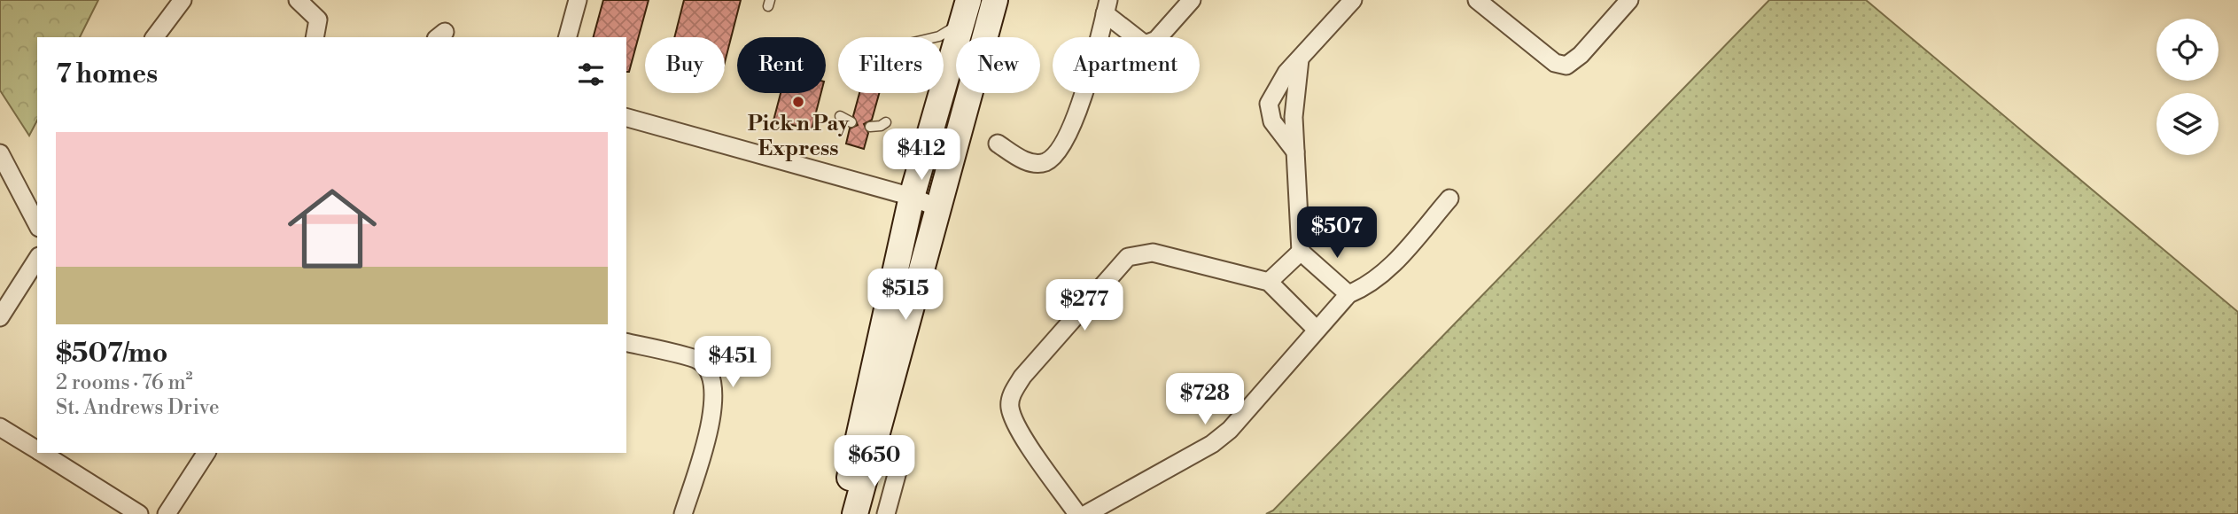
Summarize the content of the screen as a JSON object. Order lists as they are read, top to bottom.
{
  "places": ["Pick n Pay Express"],
  "page": {
    "chip": [
      "Buy",
      "Rent",
      "Filters",
      "New",
      "Apartment"
    ],
    "heading": "7 homes",
    "list": [
      {
        "name": "$507/mo",
        "note": "2 rooms · 76 m² · St. Andrews Drive"
      }
    ],
    "price": [
      "$412",
      "$507",
      "$515",
      "$277",
      "$451",
      "$728",
      "$650"
    ]
  }
}
